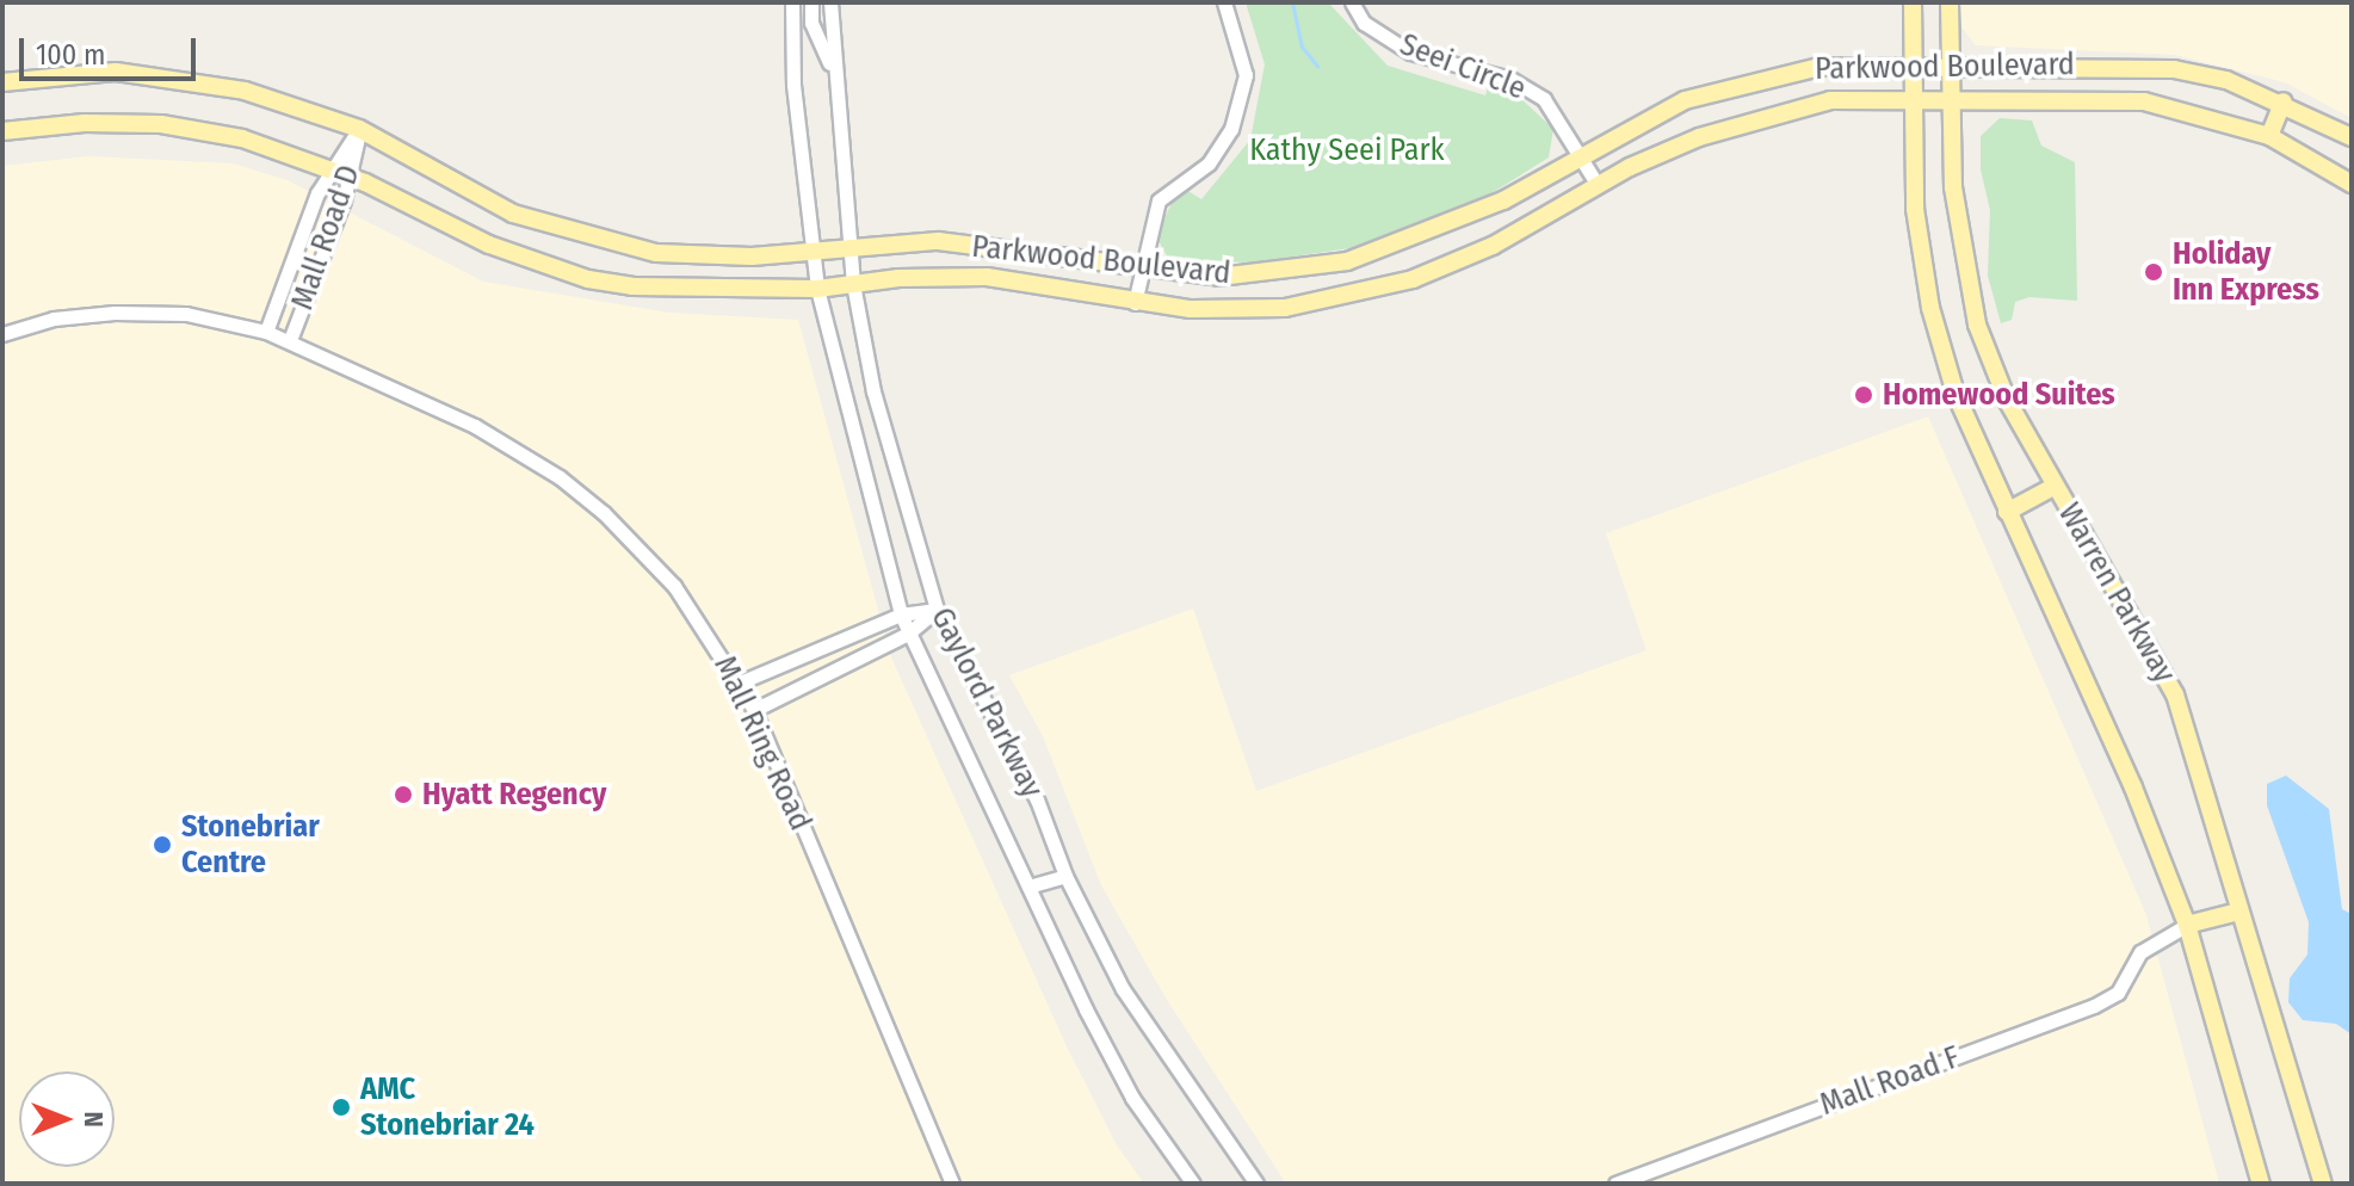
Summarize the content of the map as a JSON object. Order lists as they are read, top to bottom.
{
  "streets": {
    "main road": ["Parkwood Boulevard", "Warren Parkway"],
    "street": [
      "Seei Circle",
      "Mall Road D",
      "Gaylord Parkway",
      "Mall Ring Road",
      "Mall Road F"
    ]
  },
  "crossings": [
    ["Seei Circle", "Parkwood Boulevard"],
    ["Parkwood Boulevard", "Mall Road D"],
    ["Parkwood Boulevard", "Warren Parkway"],
    ["Parkwood Boulevard", "Gaylord Parkway"],
    ["Mall Road D", "Mall Ring Road"],
    ["Warren Parkway", "Mall Road F"]
  ],
  "parks": ["Kathy Seei Park"],
  "places": [
    "Holiday Inn Express",
    "Homewood Suites",
    "Hyatt Regency",
    "Stonebriar Centre",
    "AMC Stonebriar 24"
  ],
  "scale_bar": "100 m",
  "north": "right"
}
